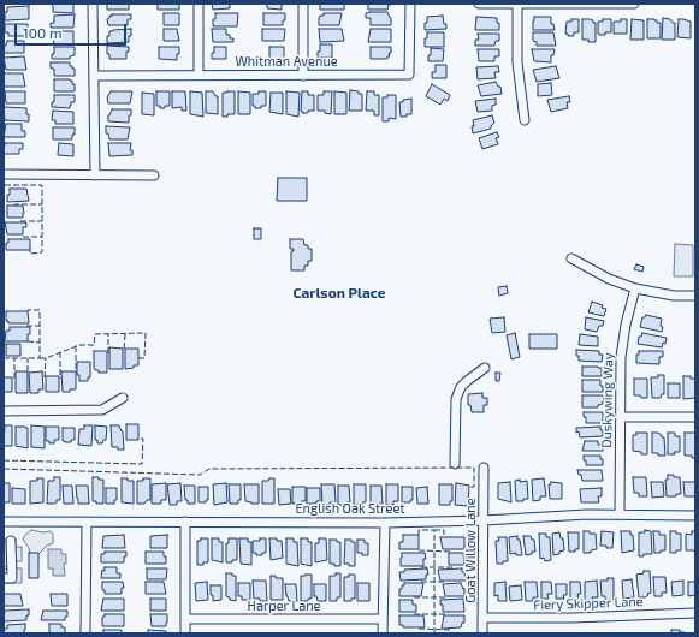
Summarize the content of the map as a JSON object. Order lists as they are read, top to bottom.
{
  "streets": {
    "street": [
      "Whitman Avenue",
      "Duskywing Way",
      "English Oak Street",
      "Goat Willow Lane",
      "Fiery Skipper Lane",
      "Harper Lane"
    ]
  },
  "crossings": [
    ["Duskywing Way", "English Oak Street"],
    ["English Oak Street", "Goat Willow Lane"],
    ["Goat Willow Lane", "Fiery Skipper Lane"]
  ],
  "districts": ["Carlson Place"],
  "scale_bar": "100 m"
}
